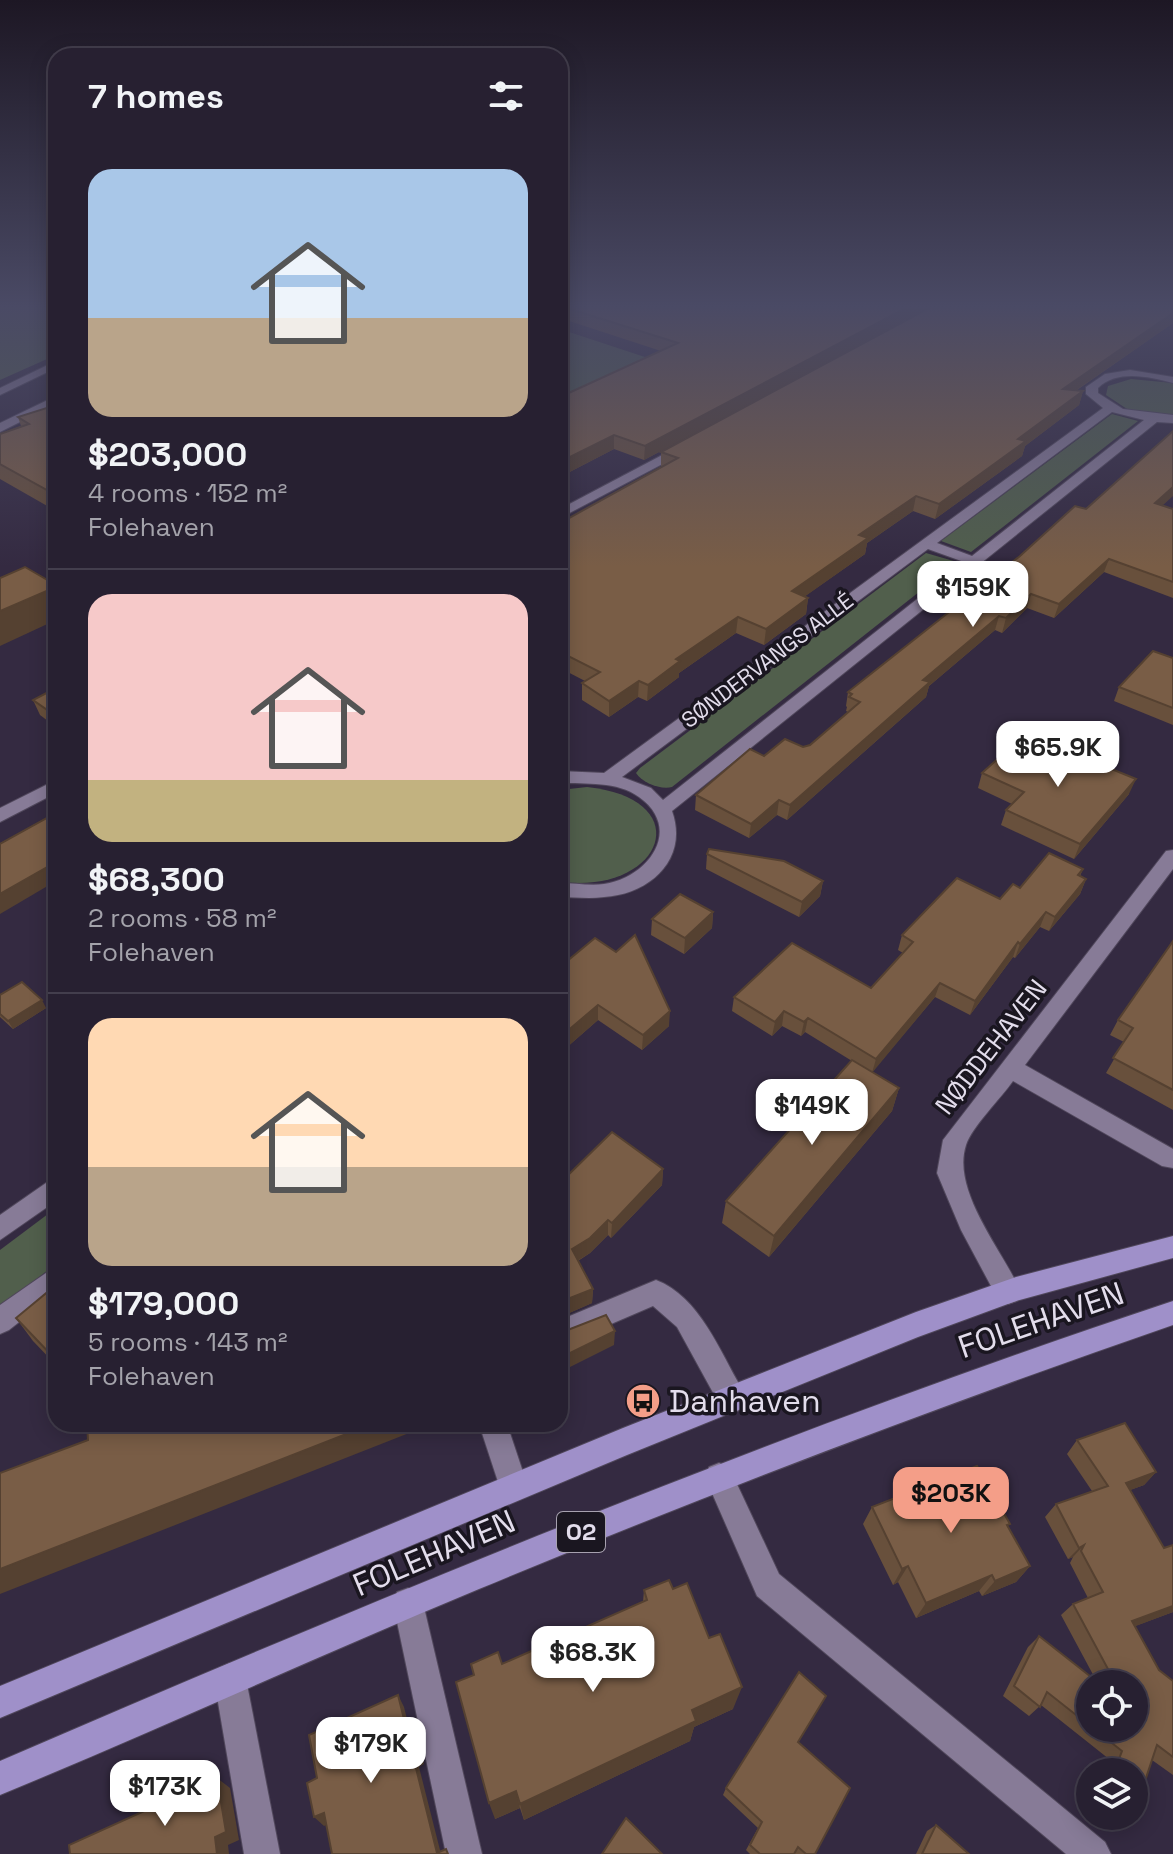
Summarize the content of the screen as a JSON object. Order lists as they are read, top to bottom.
{
  "streets": {
    "main road": ["FOLEHAVEN", "O2"],
    "street": ["SØNDERVANGS ALLÉ", "NØDDEHAVEN"]
  },
  "crossings": [
    ["NØDDEHAVEN", "FOLEHAVEN"]
  ],
  "places": {
    "bus stop": ["Danhaven"]
  },
  "page": {
    "heading": "7 homes",
    "list": [
      {
        "name": "$203,000",
        "note": "4 rooms · 152 m² · Folehaven"
      },
      {
        "name": "$68,300",
        "note": "2 rooms · 58 m² · Folehaven"
      },
      {
        "name": "$179,000",
        "note": "5 rooms · 143 m² · Folehaven"
      }
    ],
    "price": [
      "$159K",
      "$65.9K",
      "$149K",
      "$203K",
      "$68.3K",
      "$179K",
      "$173K"
    ]
  }
}
